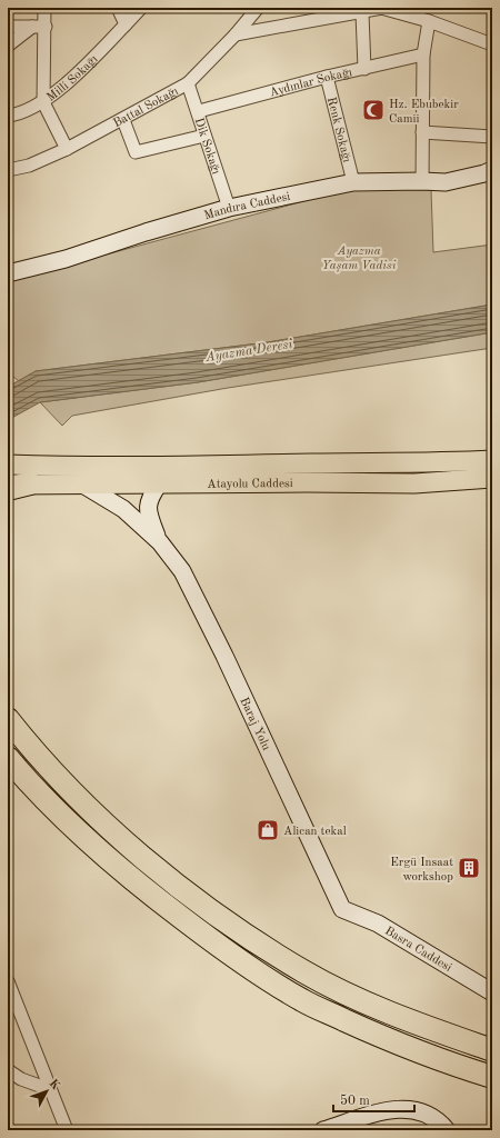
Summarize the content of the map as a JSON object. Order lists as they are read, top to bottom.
{
  "streets": {
    "main road": ["Atayolu Caddesi"],
    "street": [
      "Milli Sokağı",
      "Aydınlar Sokağı",
      "Battal Sokağı",
      "Renk Sokağı",
      "Dik Sokağı",
      "Mandıra Caddesi",
      "Baraj Yolu",
      "Basra Caddesi"
    ]
  },
  "crossings": [
    ["Aydınlar Sokağı", "Renk Sokağı"],
    ["Aydınlar Sokağı", "Dik Sokağı"],
    ["Battal Sokağı", "Dik Sokağı"],
    ["Renk Sokağı", "Mandıra Caddesi"],
    ["Dik Sokağı", "Mandıra Caddesi"],
    ["Atayolu Caddesi", "Baraj Yolu"],
    ["Baraj Yolu", "Basra Caddesi"]
  ],
  "water": ["Ayazma Deresi"],
  "parks": ["Ayazma Yaşam Vadisi"],
  "places": {
    "mosque": ["Hz. Ebubekir Camii"],
    "shop": ["Alican tekal"],
    "building": ["Ergü Insaat workshop"]
  },
  "scale_bar": "50 m",
  "north": "top right"
}
